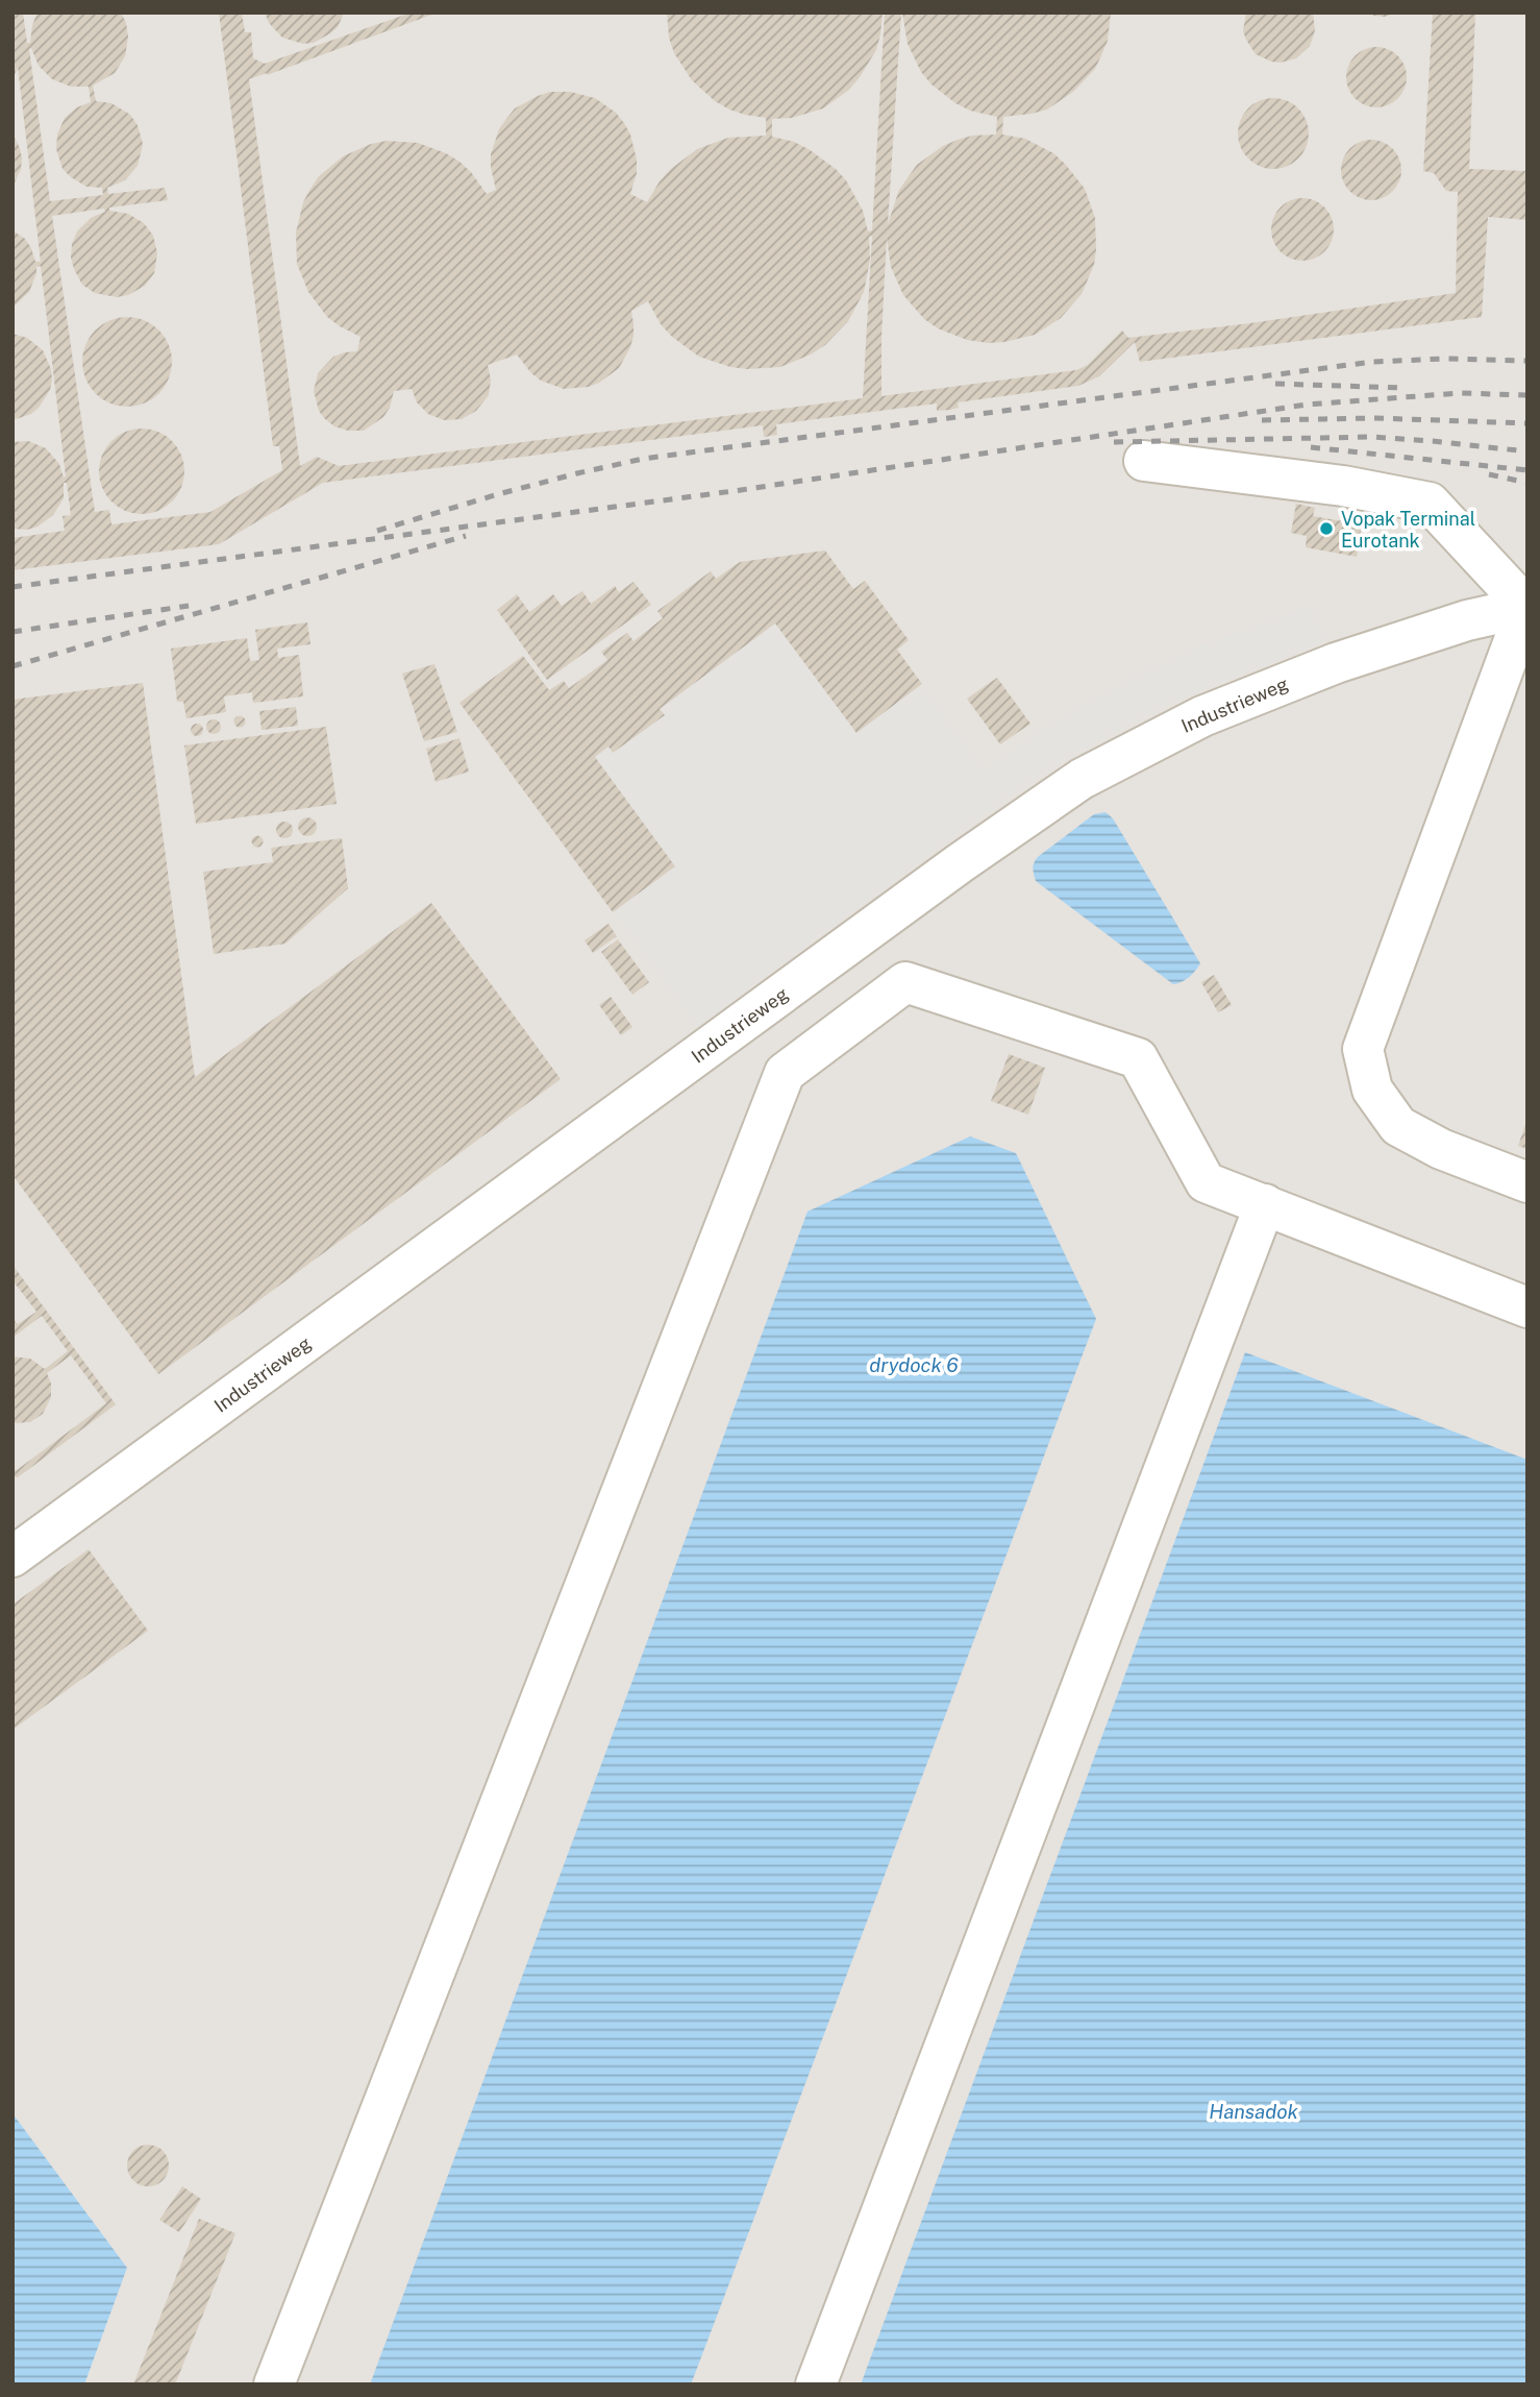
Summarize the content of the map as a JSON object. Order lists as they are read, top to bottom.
{
  "streets": {
    "street": ["Industrieweg"]
  },
  "water": ["drydock 6", "Hansadok"],
  "places": ["Vopak Terminal Eurotank"]
}
